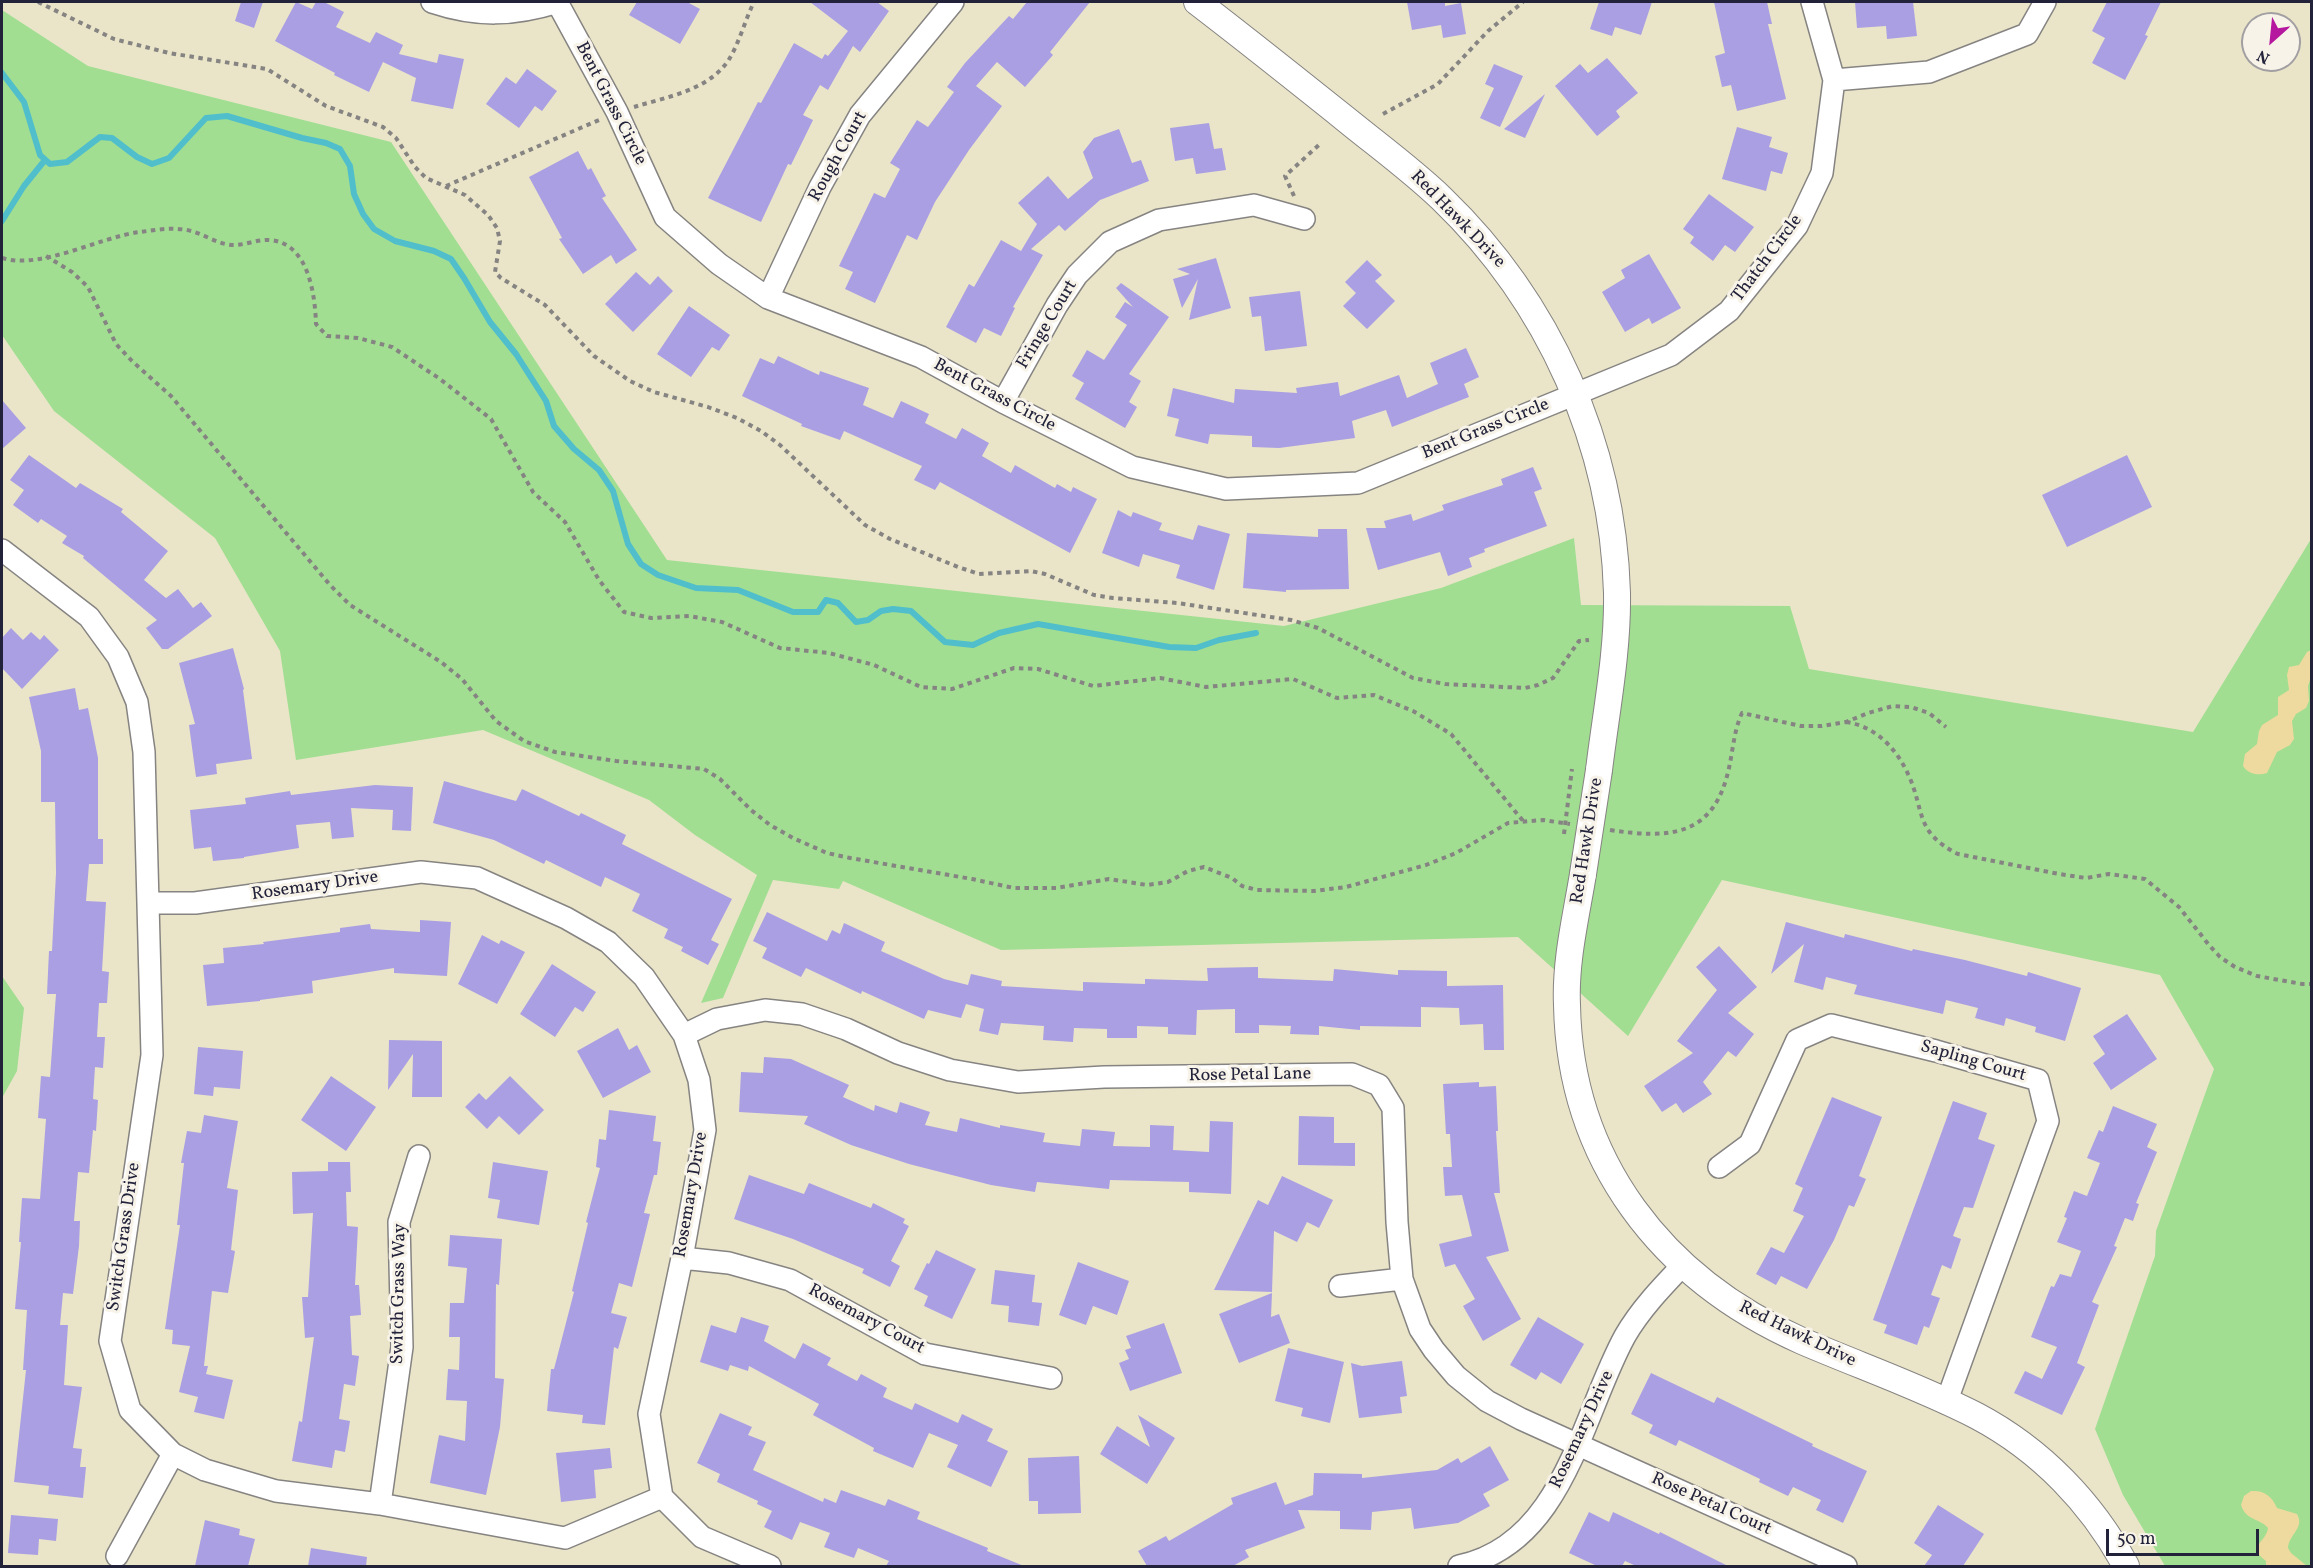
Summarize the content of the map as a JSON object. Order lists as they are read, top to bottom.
{
  "streets": {
    "street": [
      "Bent Grass Circle",
      "Rough Court",
      "Red Hawk Drive",
      "Thatch Circle",
      "Fringe Court",
      "Rosemary Drive",
      "Sapling Court",
      "Rose Petal Lane",
      "Switch Grass Drive",
      "Switch Grass Way",
      "Rosemary Court",
      "Rose Petal Court"
    ]
  },
  "crossings": [
    ["Bent Grass Circle", "Rough Court"],
    ["Bent Grass Circle", "Red Hawk Drive"],
    ["Bent Grass Circle", "Thatch Circle"],
    ["Bent Grass Circle", "Fringe Court"],
    ["Red Hawk Drive", "Thatch Circle"],
    ["Red Hawk Drive", "Rosemary Drive"],
    ["Red Hawk Drive", "Sapling Court"],
    ["Rosemary Drive", "Rose Petal Lane"],
    ["Rosemary Drive", "Switch Grass Drive"],
    ["Rosemary Drive", "Rosemary Court"],
    ["Rosemary Drive", "Rose Petal Court"],
    ["Rose Petal Lane", "Rose Petal Court"],
    ["Switch Grass Drive", "Switch Grass Way"]
  ],
  "scale_bar": "50 m",
  "north": "bottom left"
}
